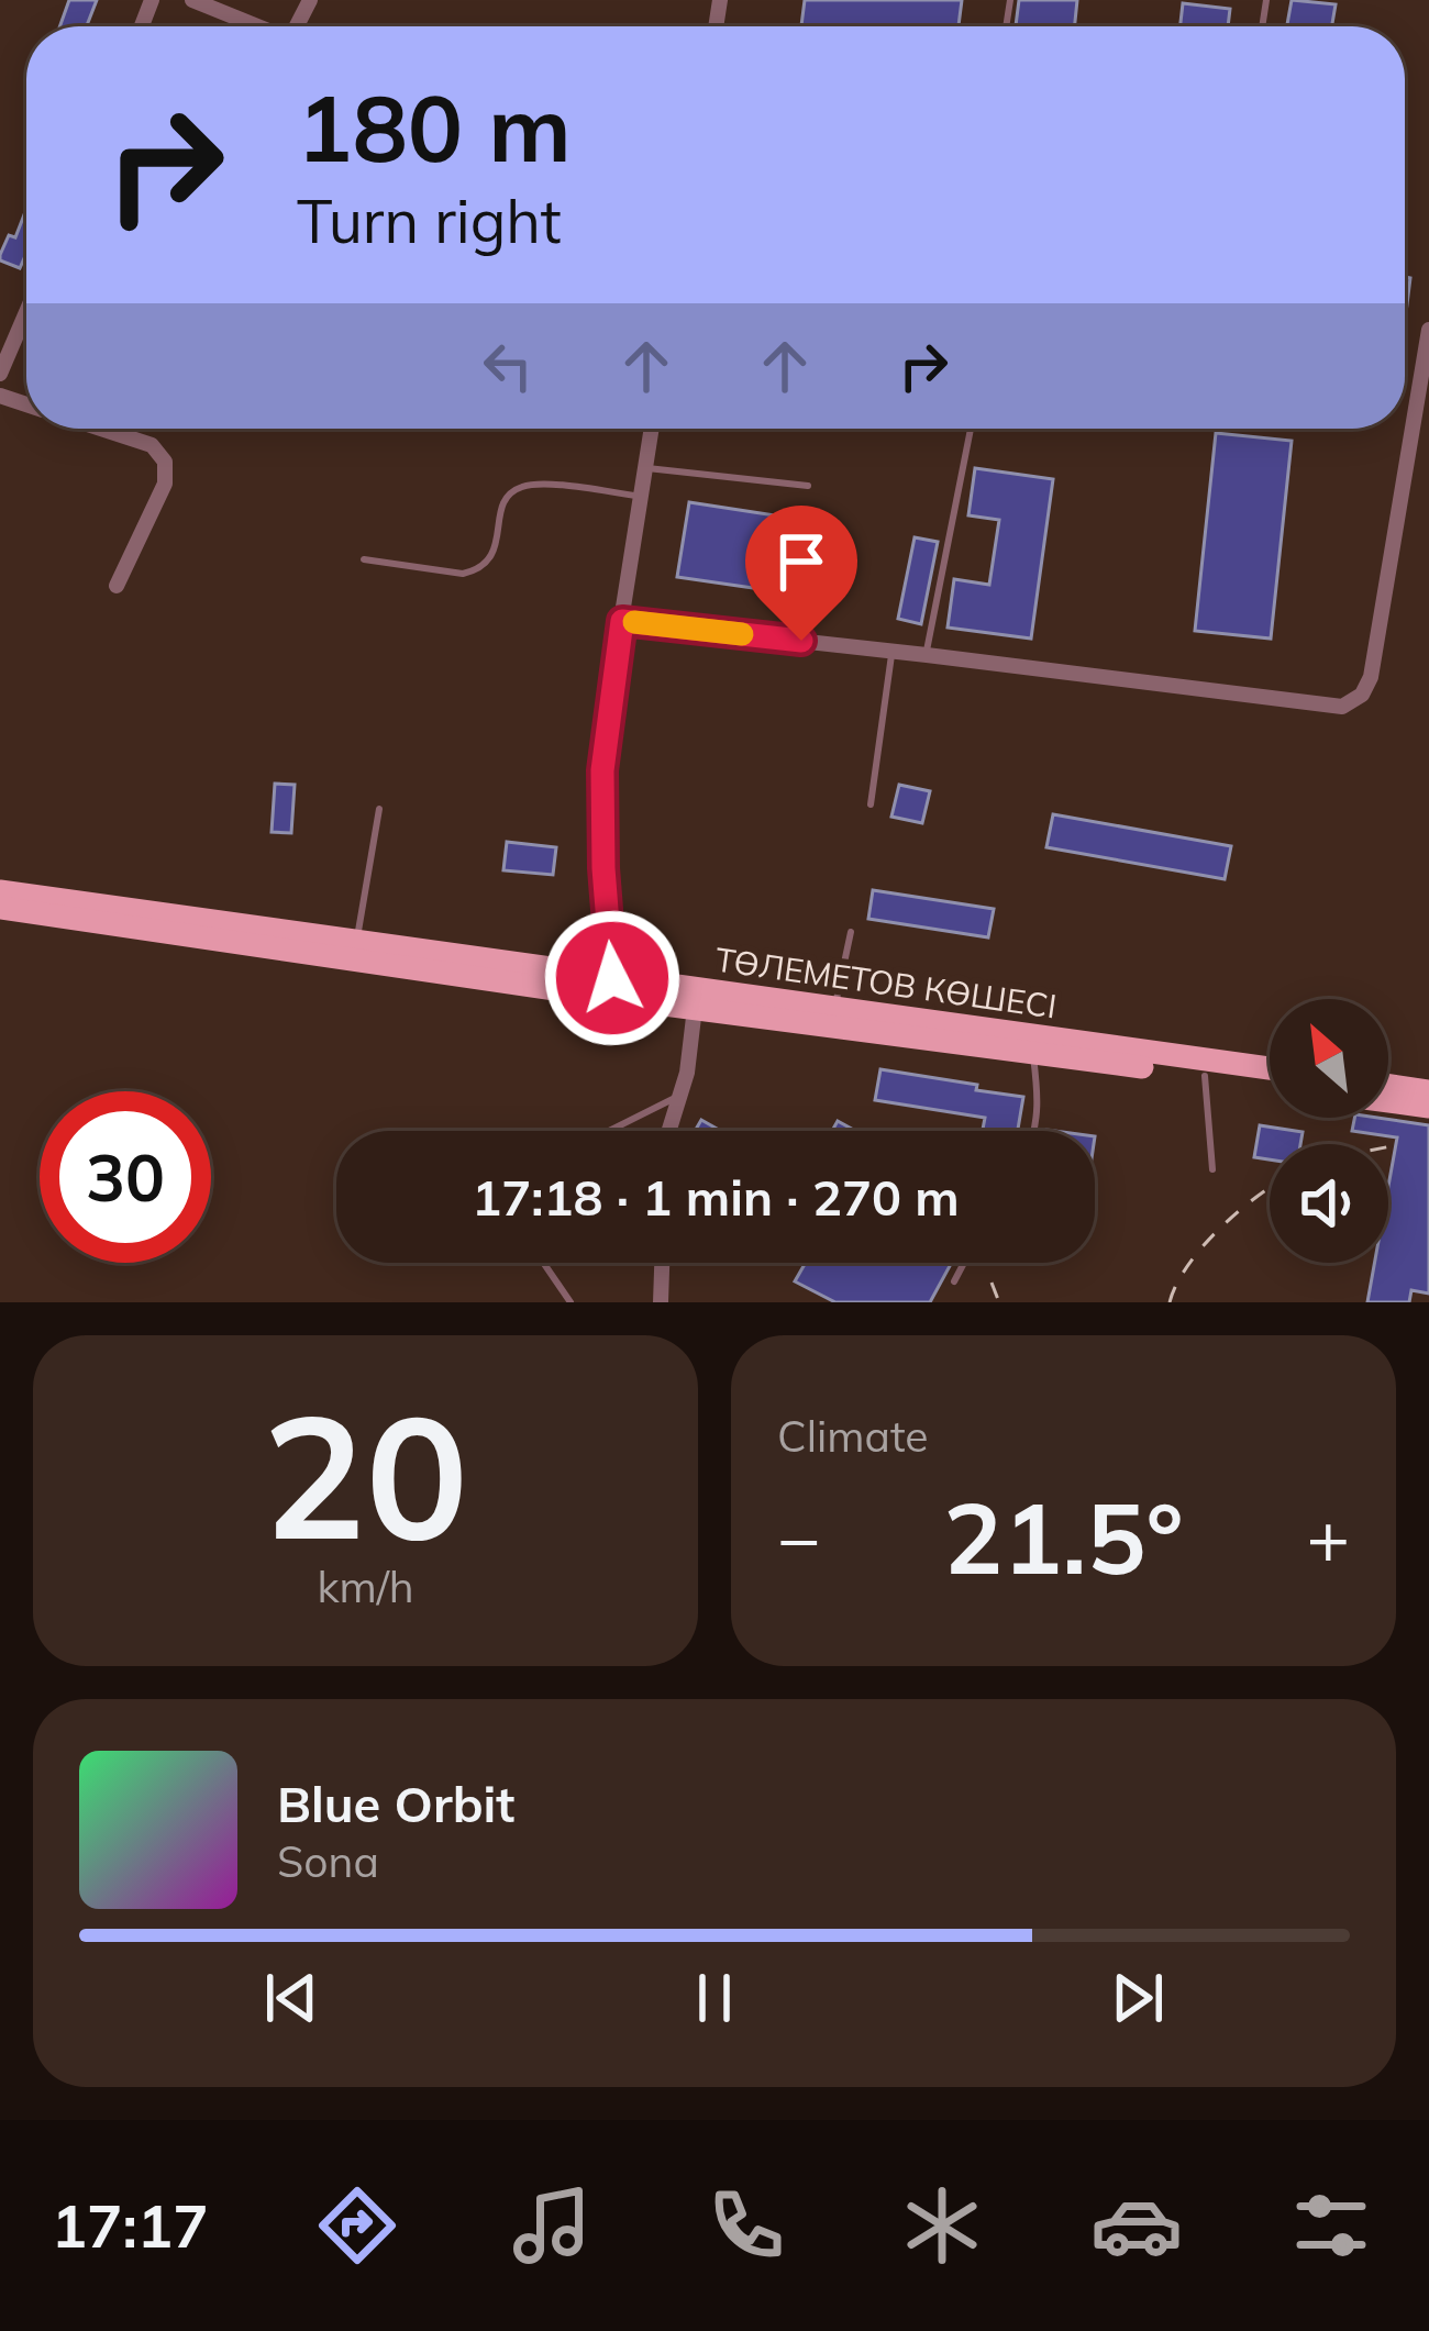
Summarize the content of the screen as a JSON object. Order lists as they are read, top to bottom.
{
  "streets": {
    "main road": ["ТӨЛЕМЕТОВ КӨШЕСІ"]
  },
  "north": "top left",
  "page": {
    "turn": ["180 m", "Turn right"],
    "limit": "30",
    "trip": "17:18 · 1 min · 270 m",
    "tile": [
      ["20", "km/h"],
      "Climate"
    ],
    "heat": ["−", "21.5°", "+"],
    "song": ["Blue Orbit", "Sona"],
    "tabs": "17:17"
  }
}
